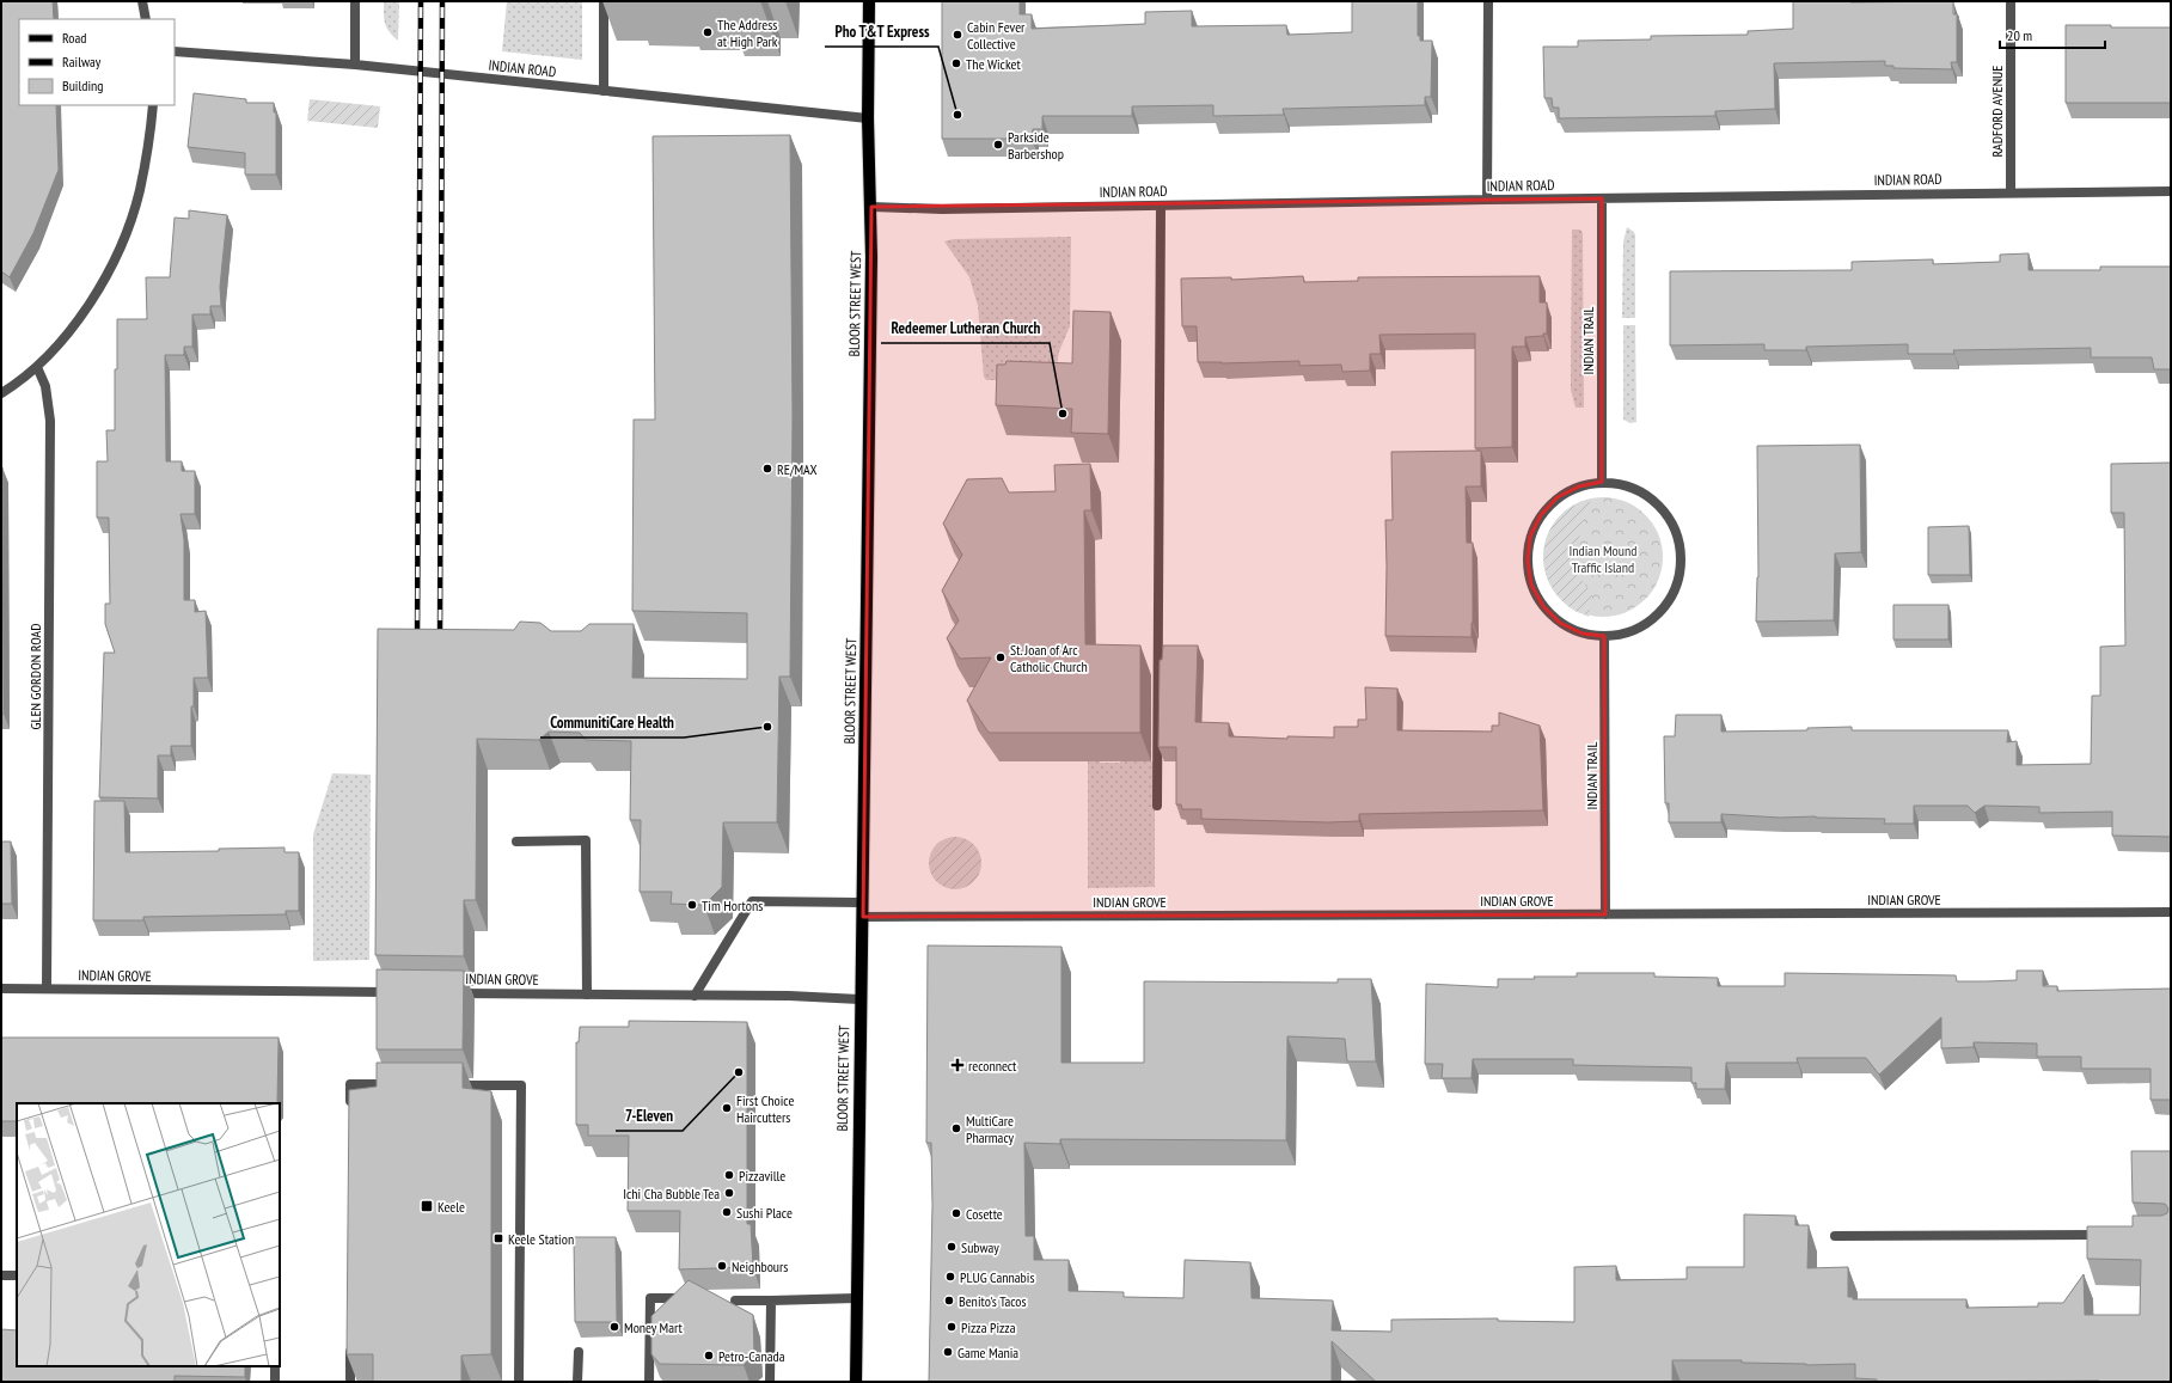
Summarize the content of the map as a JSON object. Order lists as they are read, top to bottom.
{
  "streets": {
    "main road": ["BLOOR STREET WEST"],
    "street": [
      "INDIAN ROAD",
      "RADFORD AVENUE",
      "INDIAN TRAIL",
      "GLEN GORDON ROAD",
      "INDIAN GROVE"
    ]
  },
  "crossings": [
    ["INDIAN ROAD", "RADFORD AVENUE"],
    ["INDIAN ROAD", "BLOOR STREET WEST"],
    ["INDIAN ROAD", "INDIAN TRAIL"],
    ["BLOOR STREET WEST", "INDIAN GROVE"],
    ["INDIAN TRAIL", "INDIAN GROVE"],
    ["GLEN GORDON ROAD", "INDIAN GROVE"]
  ],
  "parks": ["Indian Mound Traffic Island"],
  "places": {
    "other": [
      "The Address at High Park",
      "Cabin Fever Collective",
      "The Wicket",
      "Pho T&T Express",
      "Parkside Barbershop",
      "Redeemer Lutheran Church",
      "RE/MAX",
      "St. Joan of Arc Catholic Church",
      "CommunitiCare Health",
      "Tim Hortons",
      "7-Eleven",
      "First Choice Haircutters",
      "MultiCare Pharmacy",
      "Pizzaville",
      "Ichi Cha Bubble Tea",
      "Sushi Place",
      "Cosette",
      "Subway",
      "Neighbours",
      "PLUG Cannabis",
      "Benito's Tacos",
      "Money Mart",
      "Pizza Pizza",
      "Game Mania",
      "Petro-Canada"
    ],
    "health": ["reconnect"],
    "transit": ["Keele", "Keele Station"]
  },
  "legend": ["Road", "Railway", "Building"],
  "scale_bar": "20 m"
}
